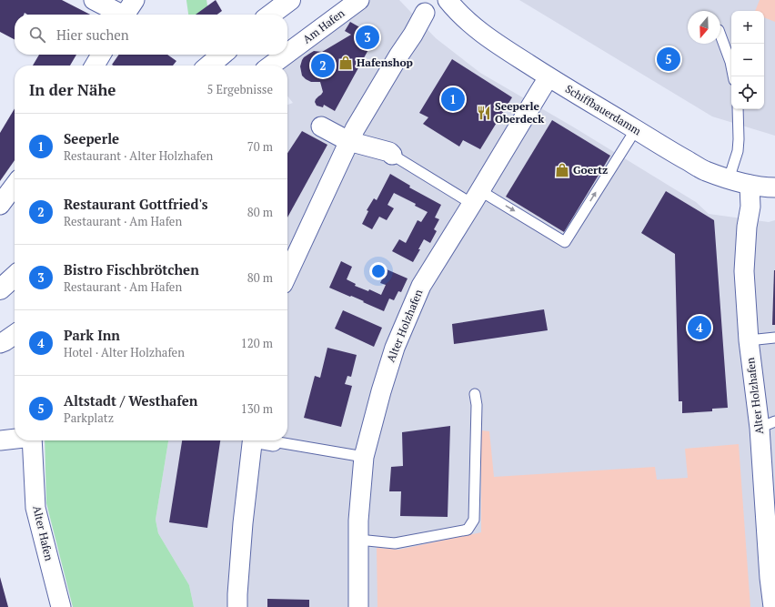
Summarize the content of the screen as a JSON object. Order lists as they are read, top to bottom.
{
  "streets": {
    "street": [
      "Am Hafen",
      "Schiffbauerdamm",
      "Alter Holzhafen",
      "Alter Hafen"
    ]
  },
  "crossings": [
    ["Schiffbauerdamm", "Alter Holzhafen"]
  ],
  "places": {
    "shop": ["Hafenshop", "Goertz"],
    "restaurant": ["Seeperle Oberdeck"]
  },
  "north": "bottom",
  "page": {
    "map_buttons": ["+", "−"],
    "search": "Hier suchen",
    "pins": [
      "3",
      "5",
      "2",
      "1",
      "4"
    ],
    "heading": ["In der Nähe", "5 Ergebnisse"],
    "list": [
      {
        "mark": "1",
        "name": "Seeperle",
        "note": "Restaurant · Alter Holzhafen",
        "value": "70 m"
      },
      {
        "mark": "2",
        "name": "Restaurant Gottfried's",
        "note": "Restaurant · Am Hafen",
        "value": "80 m"
      },
      {
        "mark": "3",
        "name": "Bistro Fischbrötchen",
        "note": "Restaurant · Am Hafen",
        "value": "80 m"
      },
      {
        "mark": "4",
        "name": "Park Inn",
        "note": "Hotel · Alter Holzhafen",
        "value": "120 m"
      },
      {
        "mark": "5",
        "name": "Altstadt / Westhafen",
        "note": "Parkplatz",
        "value": "130 m"
      }
    ]
  }
}
